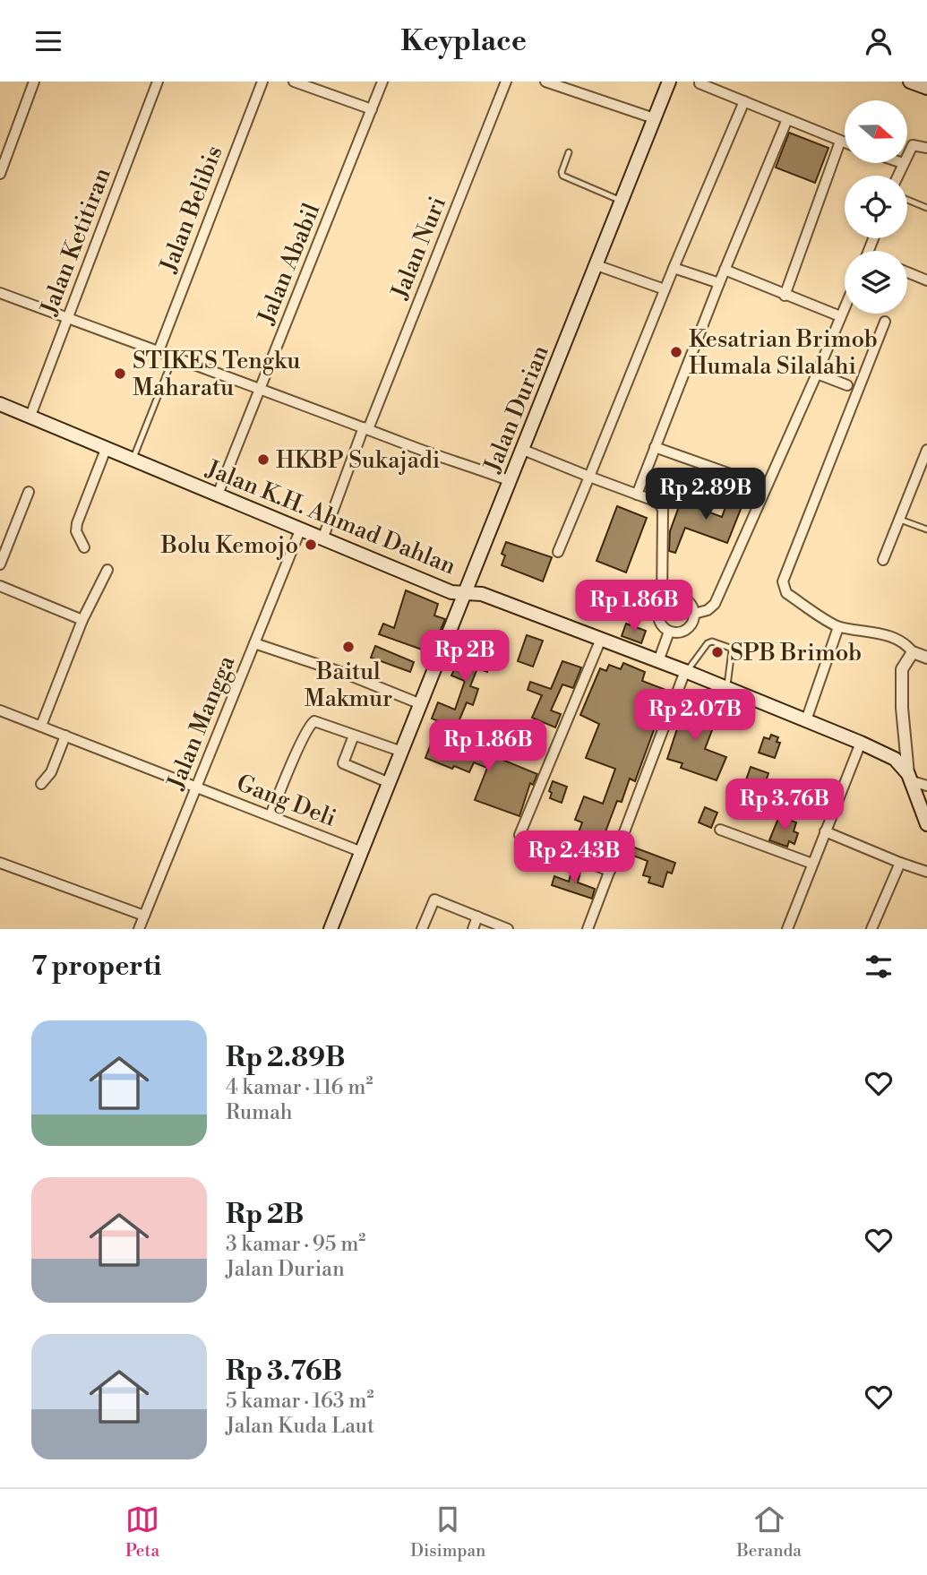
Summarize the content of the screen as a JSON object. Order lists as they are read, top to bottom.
{
  "streets": {
    "main road": ["Jalan Durian", "Jalan K.H. Ahmad Dahlan"],
    "street": [
      "Jalan Belibis",
      "Jalan Ketitiran",
      "Jalan Nuri",
      "Jalan Ababil",
      "Jalan Mangga",
      "Gang Deli"
    ]
  },
  "crossings": [
    ["Jalan Ketitiran", "Jalan K.H. Ahmad Dahlan"],
    ["Jalan Nuri", "Jalan K.H. Ahmad Dahlan"],
    ["Jalan Ababil", "Jalan K.H. Ahmad Dahlan"],
    ["Jalan Durian", "Jalan K.H. Ahmad Dahlan"],
    ["Jalan Durian", "Gang Deli"],
    ["Jalan K.H. Ahmad Dahlan", "Jalan Mangga"],
    ["Jalan Mangga", "Gang Deli"]
  ],
  "places": [
    "Kesatrian Brimob Humala Silalahi",
    "STIKES Tengku Maharatu",
    "HKBP Sukajadi",
    "Bolu Kemojo",
    "Baitul Makmur",
    "SPB Brimob"
  ],
  "north": "right",
  "page": {
    "header": "Keyplace",
    "price": [
      "Rp 2.89B",
      "Rp 1.86B",
      "Rp 2B",
      "Rp 2.07B",
      "Rp 1.86B",
      "Rp 3.76B",
      "Rp 2.43B"
    ],
    "heading": "7 properti",
    "list": [
      {
        "name": "Rp 2.89B",
        "note": "4 kamar · 116 m² · Rumah"
      },
      {
        "name": "Rp 2B",
        "note": "3 kamar · 95 m² · Jalan Durian"
      },
      {
        "name": "Rp 3.76B",
        "note": "5 kamar · 163 m² · Jalan Kuda Laut"
      }
    ],
    "tabs": ["Peta", "Disimpan", "Beranda"]
  }
}
